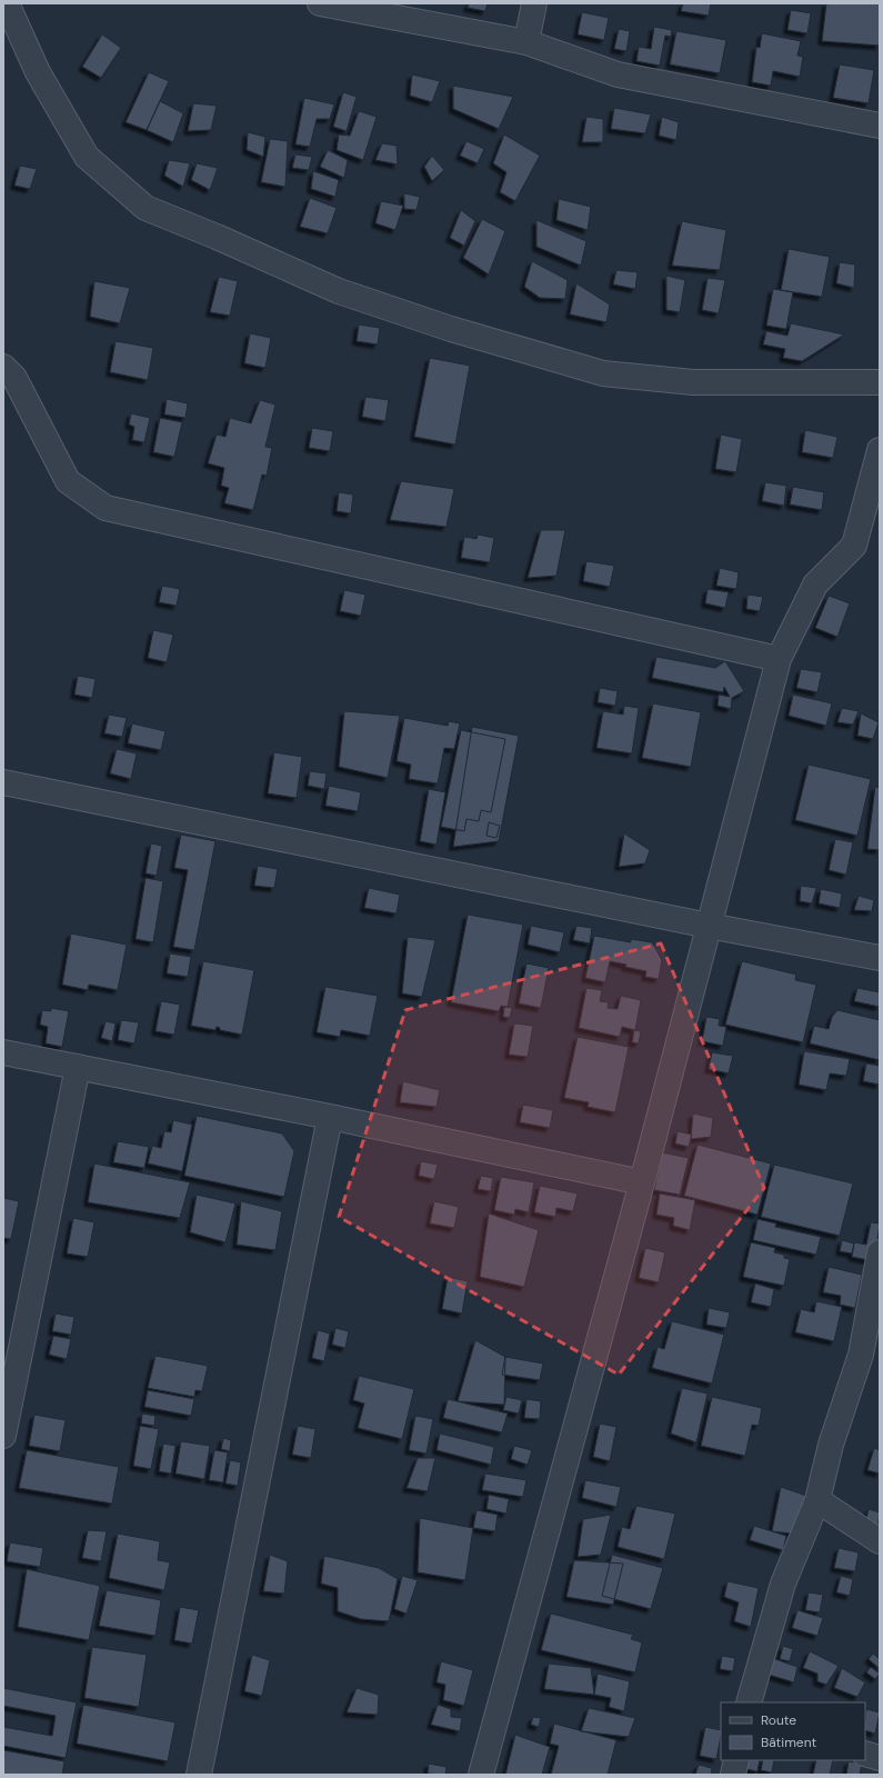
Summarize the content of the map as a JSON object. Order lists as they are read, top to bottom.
{
  "legend": ["Route", "Bâtiment"]
}
